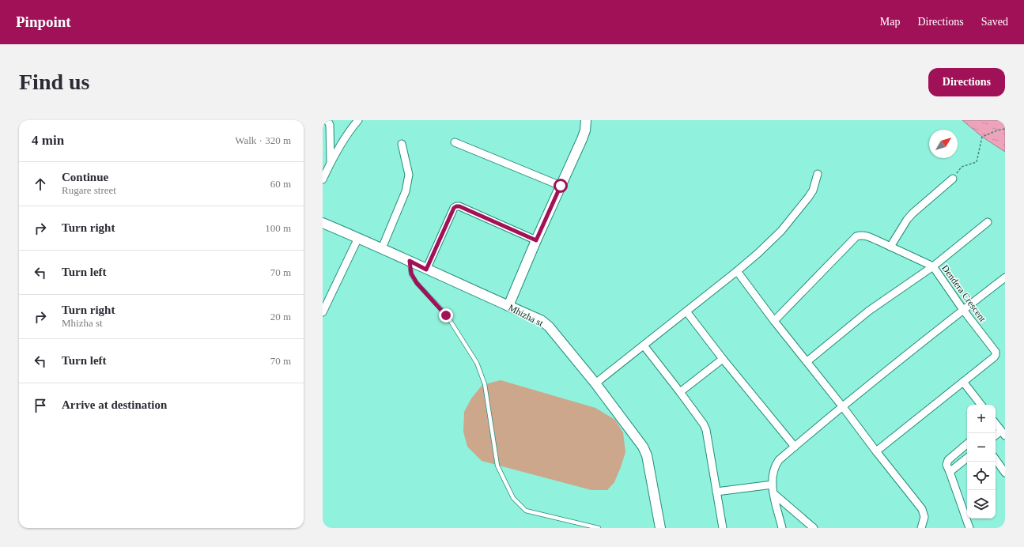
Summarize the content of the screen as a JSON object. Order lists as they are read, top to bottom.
{
  "streets": {
    "street": ["Dendera Crescent", "Mhizha st"]
  },
  "north": "top right",
  "page": {
    "header": "Pinpoint",
    "nav": ["Map", "Directions", "Saved"],
    "buttons": "Directions",
    "title": "Find us",
    "heading": ["4 min", "Walk · 320 m"],
    "list": [
      ["Continue", "Rugare street", "60 m"],
      ["Turn right", "100 m"],
      ["Turn left", "70 m"],
      ["Turn right", "Mhizha st", "20 m"],
      ["Turn left", "70 m"],
      "Arrive at destination"
    ],
    "map_buttons": ["+", "−"]
  }
}
